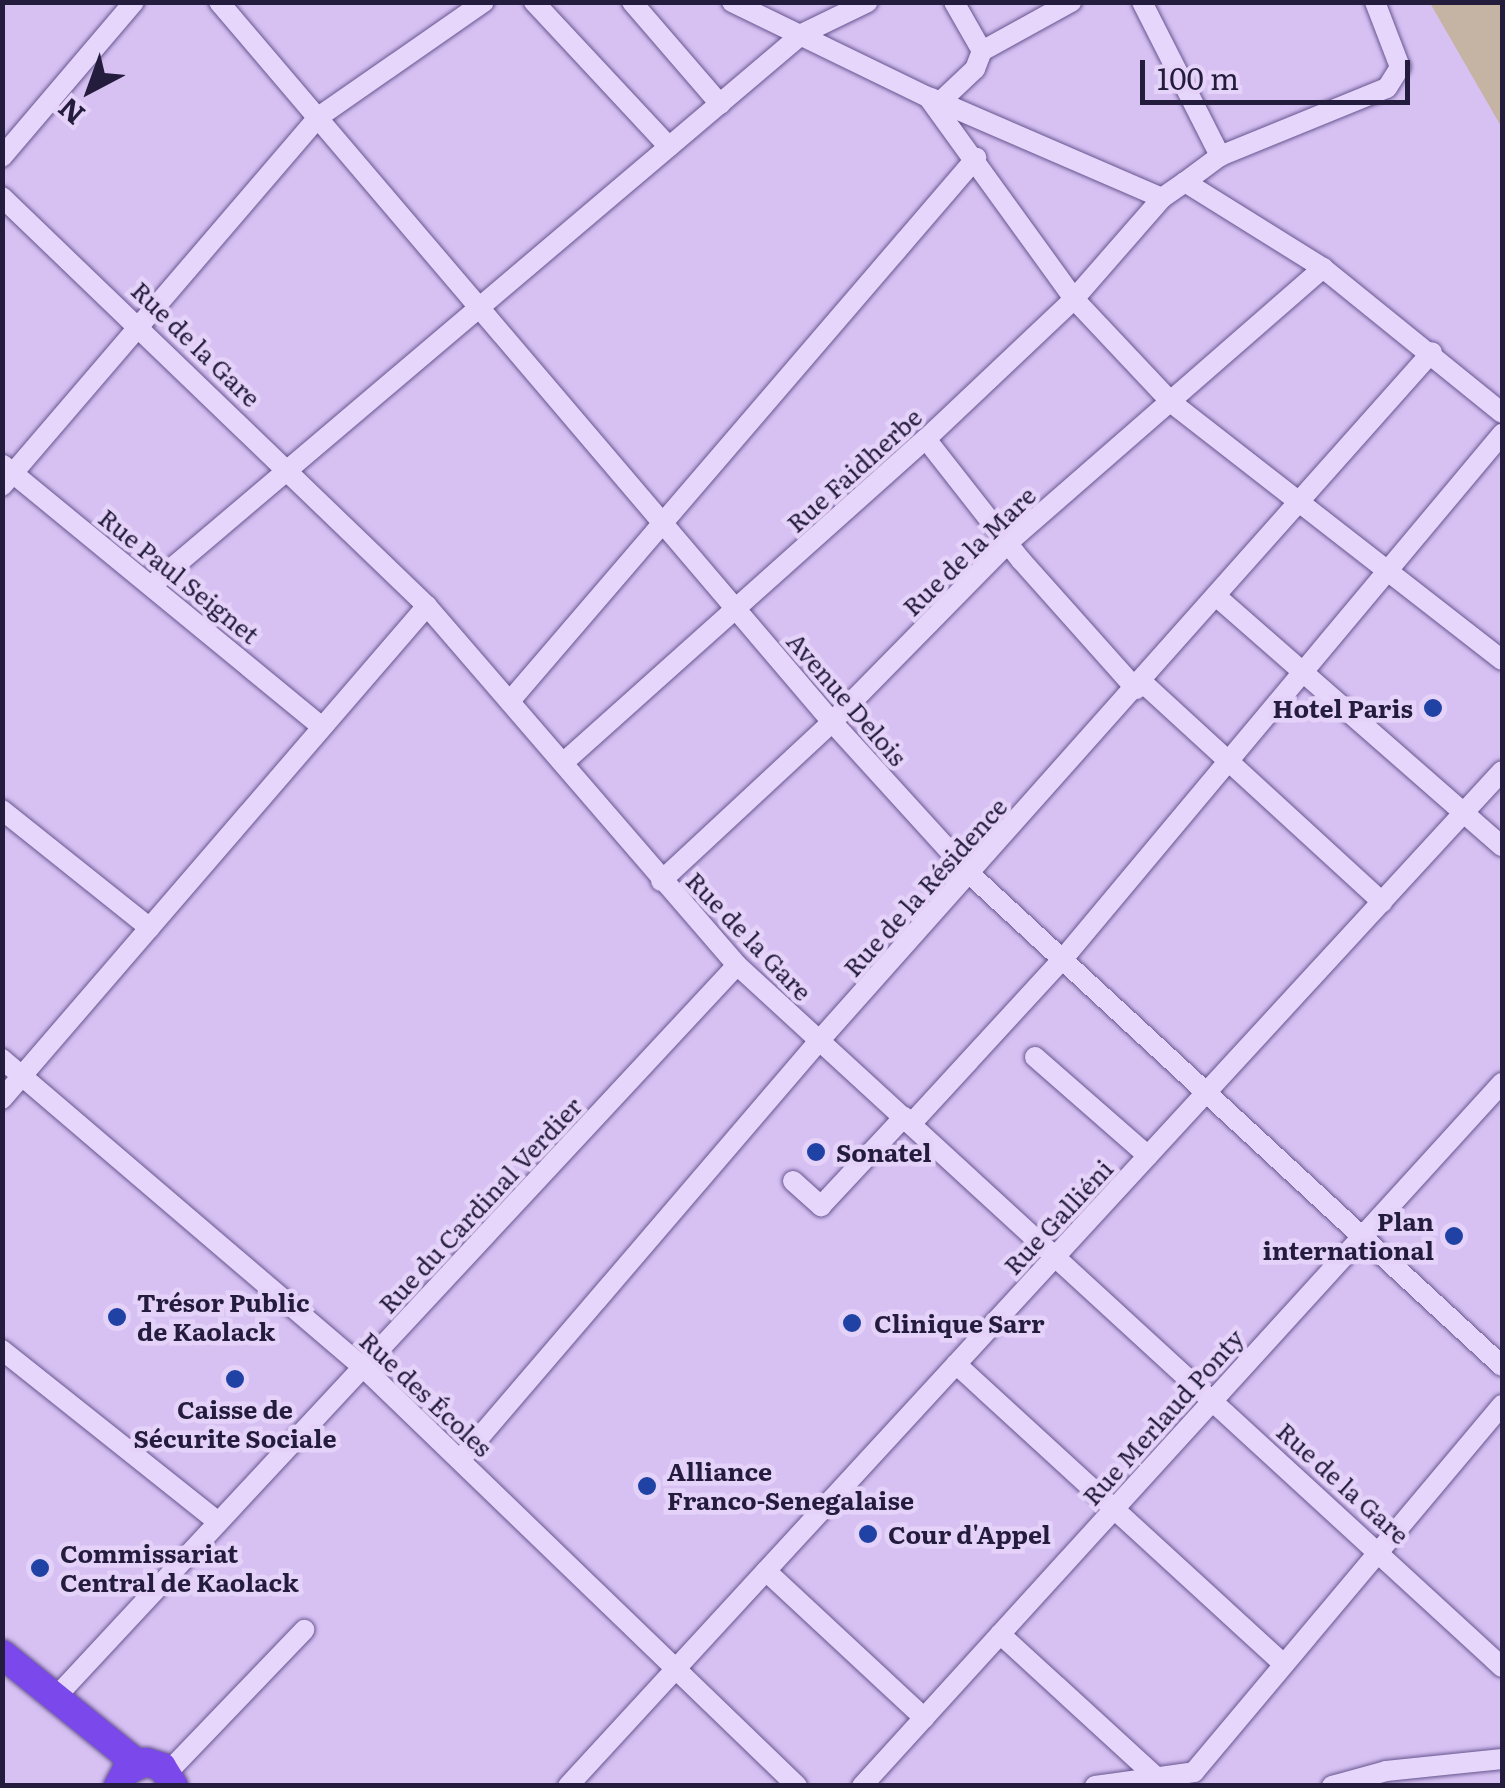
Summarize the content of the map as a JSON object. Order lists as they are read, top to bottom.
{
  "streets": {
    "street": [
      "Rue de la Gare",
      "Rue Faidherbe",
      "Rue de la Mare",
      "Rue Paul Seignet",
      "Avenue Delois",
      "Rue de la Résidence",
      "Rue du Cardinal Verdier",
      "Rue Galliéni",
      "Rue des Écoles",
      "Rue Merlaud Ponty"
    ]
  },
  "crossings": [
    ["Rue de la Gare", "Rue Faidherbe"],
    ["Rue de la Gare", "Rue de la Mare"],
    ["Rue de la Gare", "Rue de la Résidence"],
    ["Rue de la Gare", "Rue du Cardinal Verdier"],
    ["Rue de la Gare", "Rue Galliéni"],
    ["Rue de la Gare", "Rue Merlaud Ponty"],
    ["Rue Faidherbe", "Avenue Delois"],
    ["Rue de la Mare", "Avenue Delois"],
    ["Avenue Delois", "Rue de la Résidence"],
    ["Avenue Delois", "Rue Galliéni"],
    ["Avenue Delois", "Rue Merlaud Ponty"],
    ["Rue de la Résidence", "Rue des Écoles"],
    ["Rue du Cardinal Verdier", "Rue des Écoles"],
    ["Rue Galliéni", "Rue des Écoles"]
  ],
  "places": [
    "Hotel Paris",
    "Sonatel",
    "Plan international",
    "Trésor Public de Kaolack",
    "Clinique Sarr",
    "Caisse de Sécurite Sociale",
    "Alliance Franco-Senegalaise",
    "Cour d'Appel",
    "Commissariat Central de Kaolack"
  ],
  "scale_bar": "100 m",
  "north": "bottom left"
}
